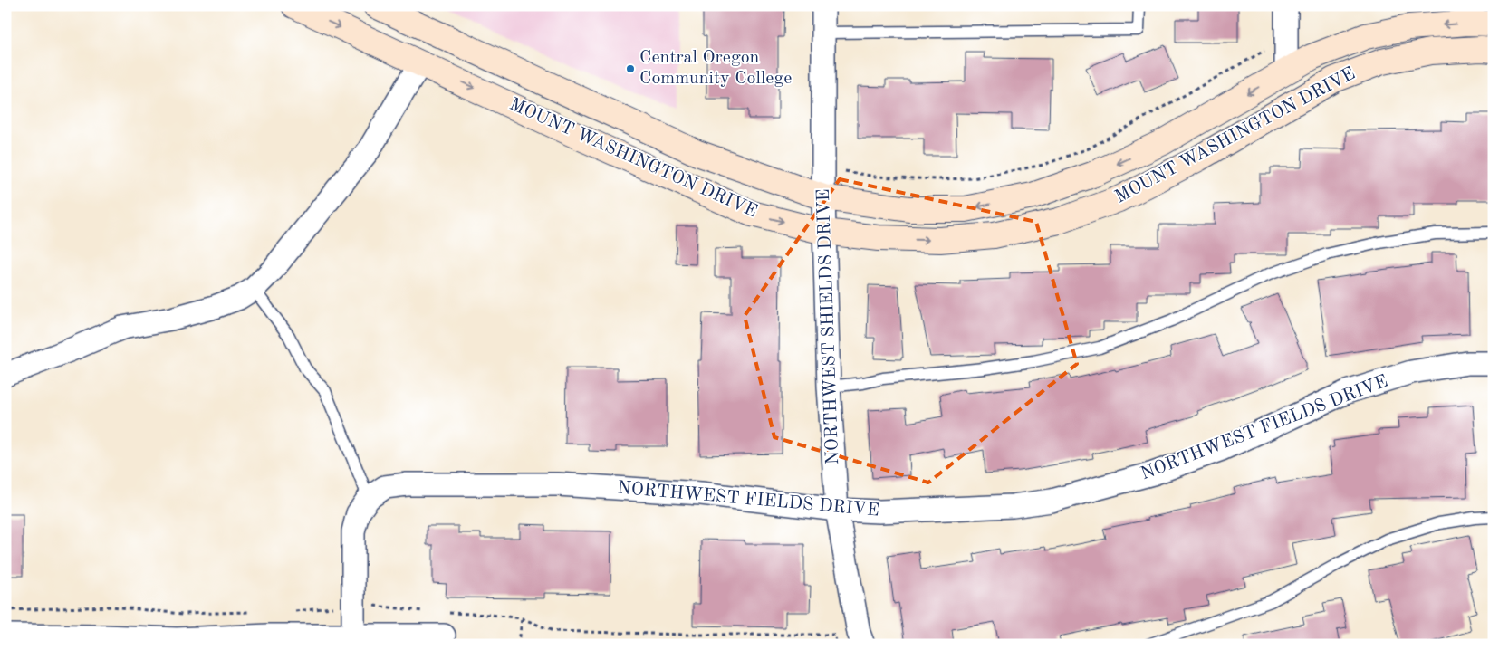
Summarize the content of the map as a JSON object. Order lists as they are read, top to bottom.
{
  "streets": {
    "main road": ["MOUNT WASHINGTON DRIVE"],
    "street": ["NORTHWEST SHIELDS DRIVE", "NORTHWEST FIELDS DRIVE"]
  },
  "crossings": [
    ["MOUNT WASHINGTON DRIVE", "NORTHWEST SHIELDS DRIVE"],
    ["NORTHWEST SHIELDS DRIVE", "NORTHWEST FIELDS DRIVE"]
  ],
  "places": ["Central Oregon Community College"]
}
